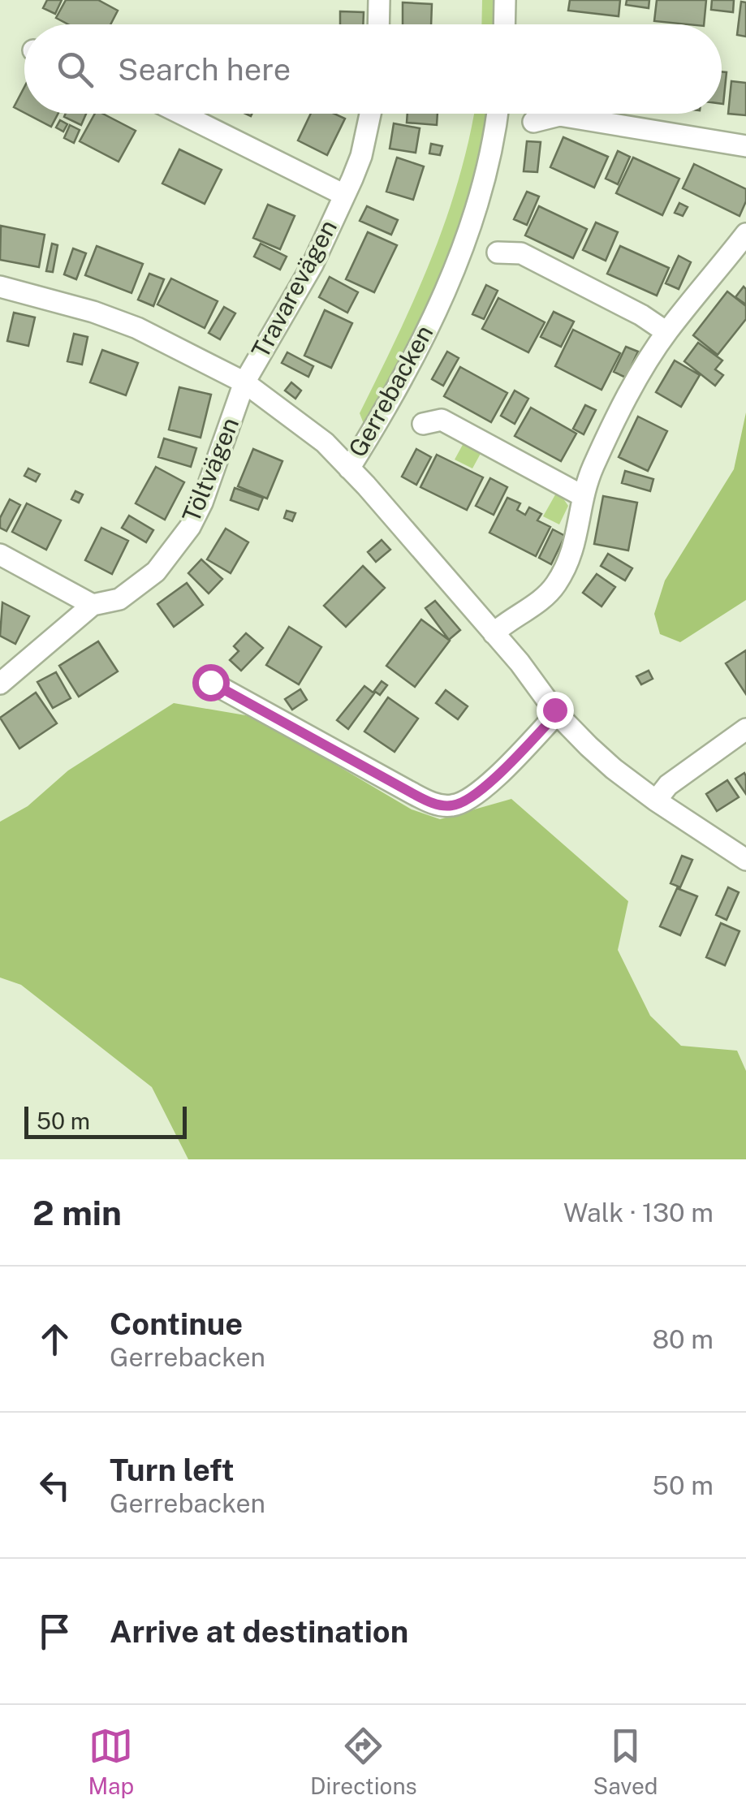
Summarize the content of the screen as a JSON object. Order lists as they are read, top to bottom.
{
  "streets": {
    "street": ["Travarevägen", "Gerrebacken", "Töltvägen"]
  },
  "crossings": [
    ["Travarevägen", "Töltvägen"]
  ],
  "scale_bar": "50 m",
  "page": {
    "search": "Search here",
    "scale": "50 m",
    "heading": ["2 min", "Walk · 130 m"],
    "list": [
      ["Continue", "Gerrebacken", "80 m"],
      ["Turn left", "Gerrebacken", "50 m"],
      "Arrive at destination"
    ],
    "nav": ["Map", "Directions", "Saved"]
  }
}
